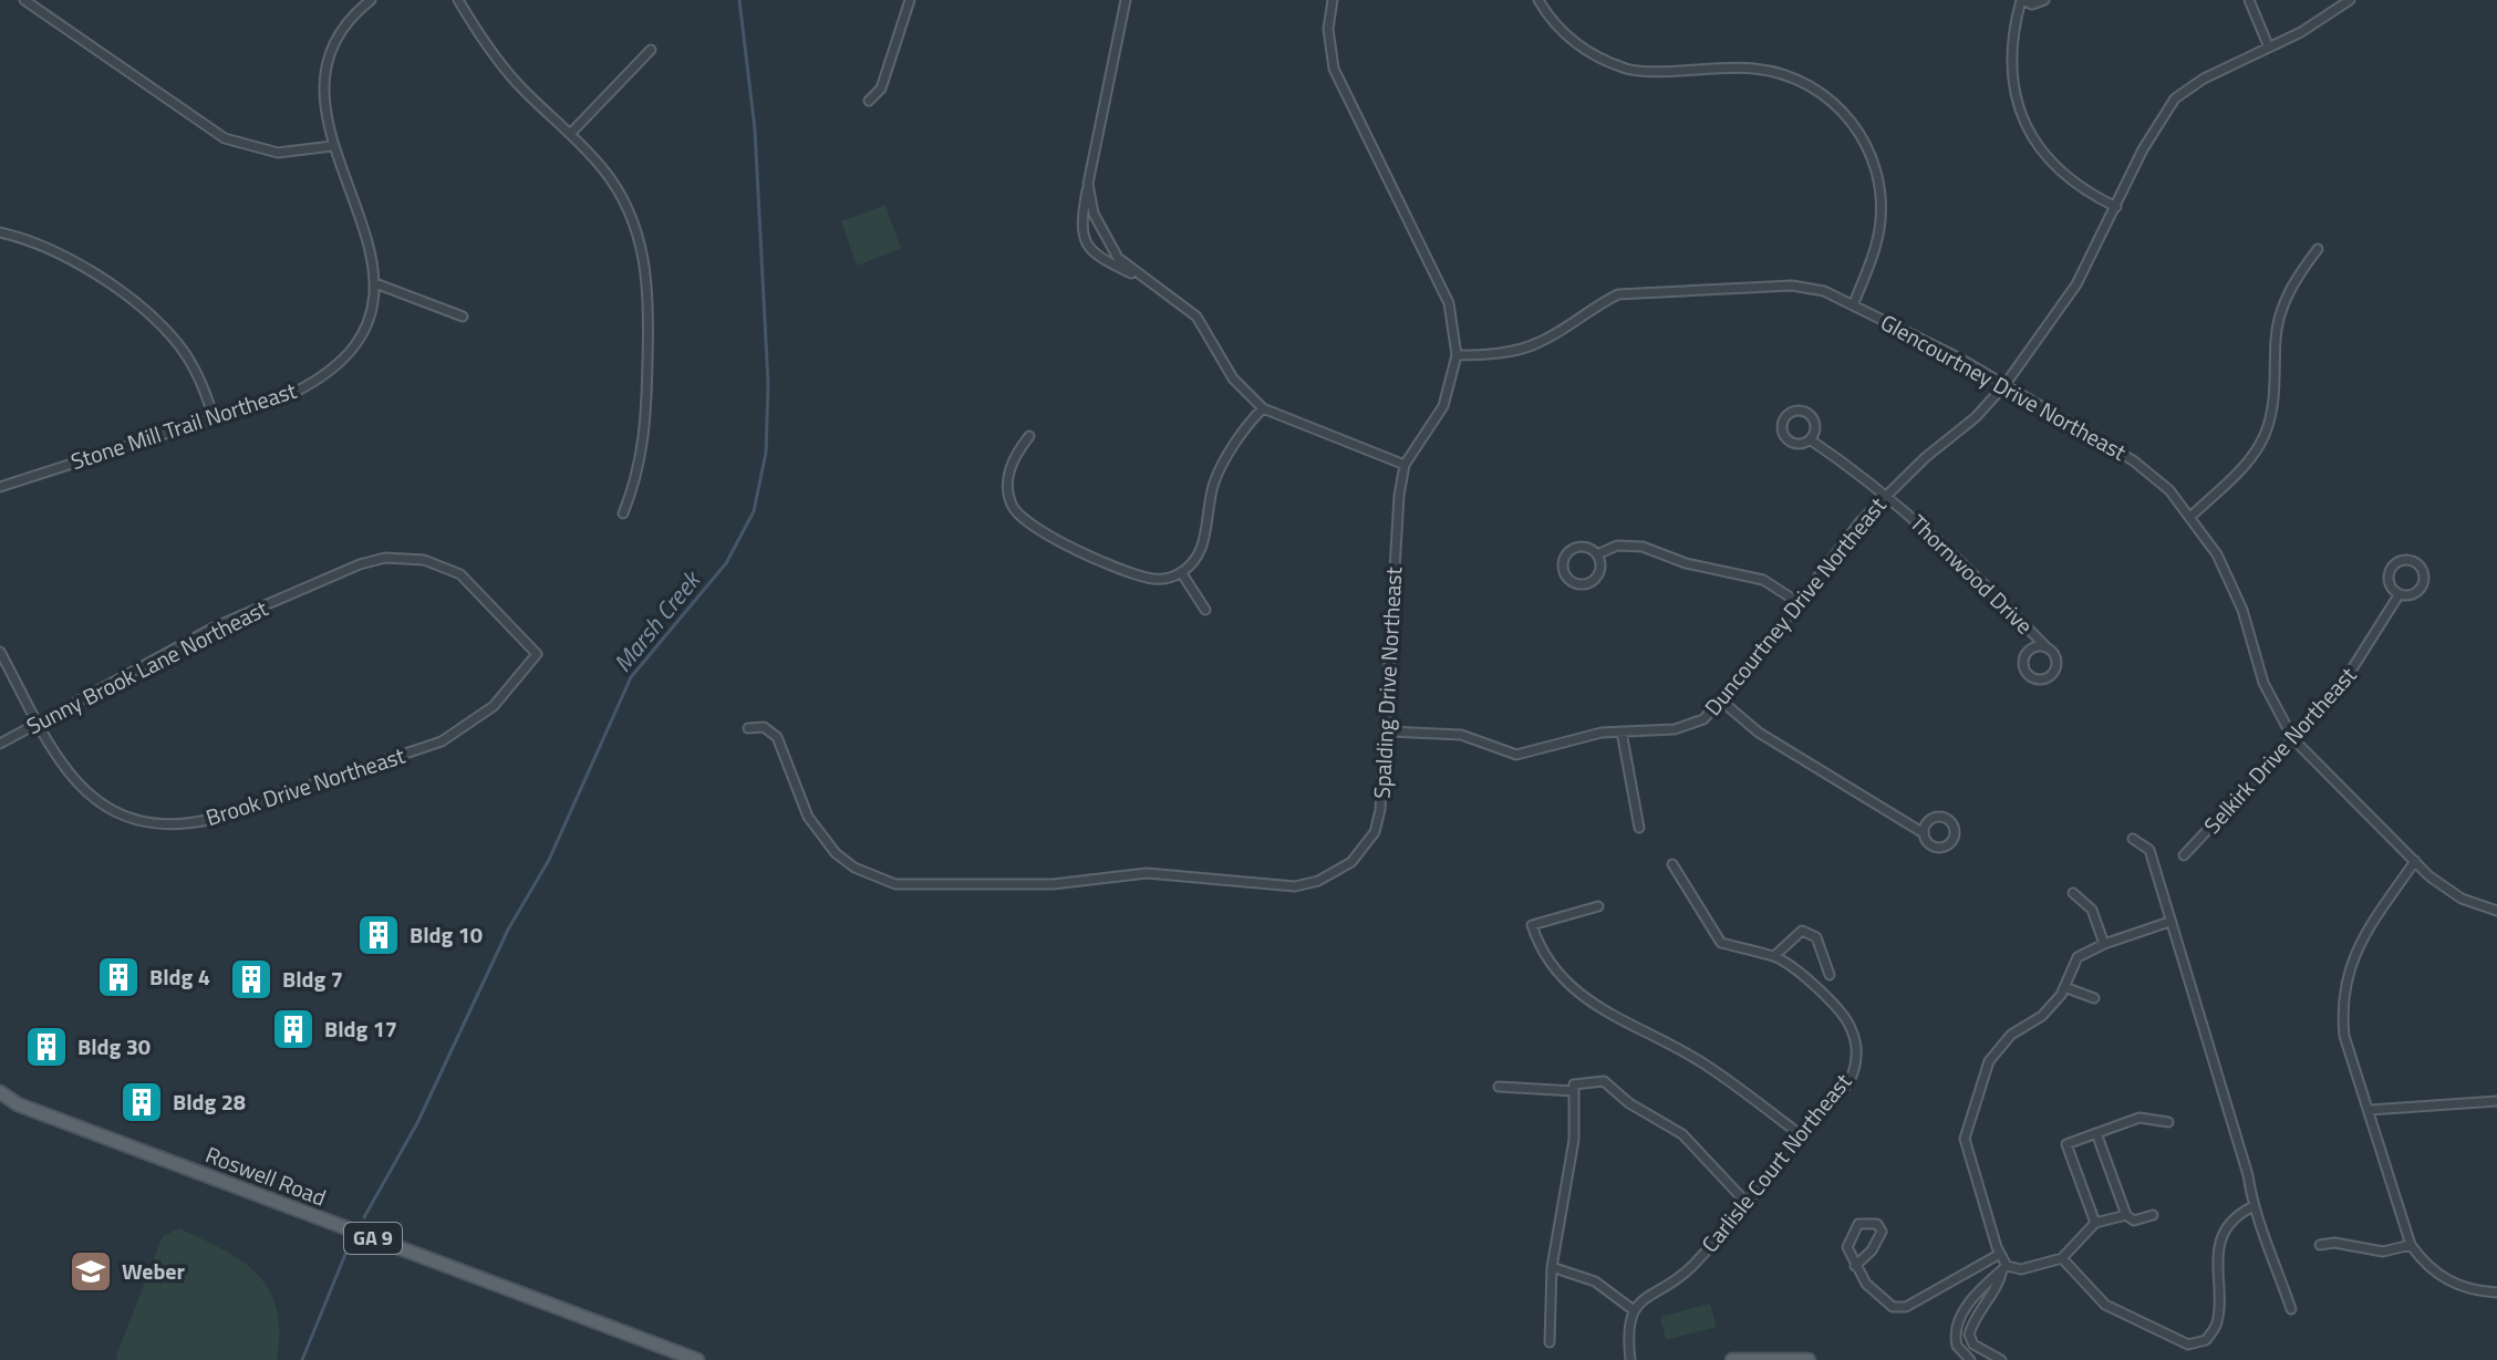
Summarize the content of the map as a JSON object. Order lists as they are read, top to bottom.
{
  "streets": {
    "main road": ["Roswell Road", "GA 9"],
    "street": [
      "Glencourtney Drive Northeast",
      "Stone Mill Trail Northeast",
      "Thornwood Drive",
      "Duncourtney Drive Northeast",
      "Sunny Brook Lane Northeast",
      "Spalding Drive Northeast",
      "Selkirk Drive Northeast",
      "Brook Drive Northeast",
      "Carlisle Court Northeast"
    ]
  },
  "crossings": [
    ["Glencourtney Drive Northeast", "Duncourtney Drive Northeast"],
    ["Glencourtney Drive Northeast", "Spalding Drive Northeast"],
    ["Glencourtney Drive Northeast", "Selkirk Drive Northeast"],
    ["Thornwood Drive", "Duncourtney Drive Northeast"],
    ["Duncourtney Drive Northeast", "Spalding Drive Northeast"],
    ["Sunny Brook Lane Northeast", "Brook Drive Northeast"]
  ],
  "water": ["Marsh Creek"],
  "places": {
    "building": [
      "Bldg 10",
      "Bldg 4",
      "Bldg 7",
      "Bldg 17",
      "Bldg 30",
      "Bldg 28"
    ],
    "school or university": ["Weber"]
  }
}
